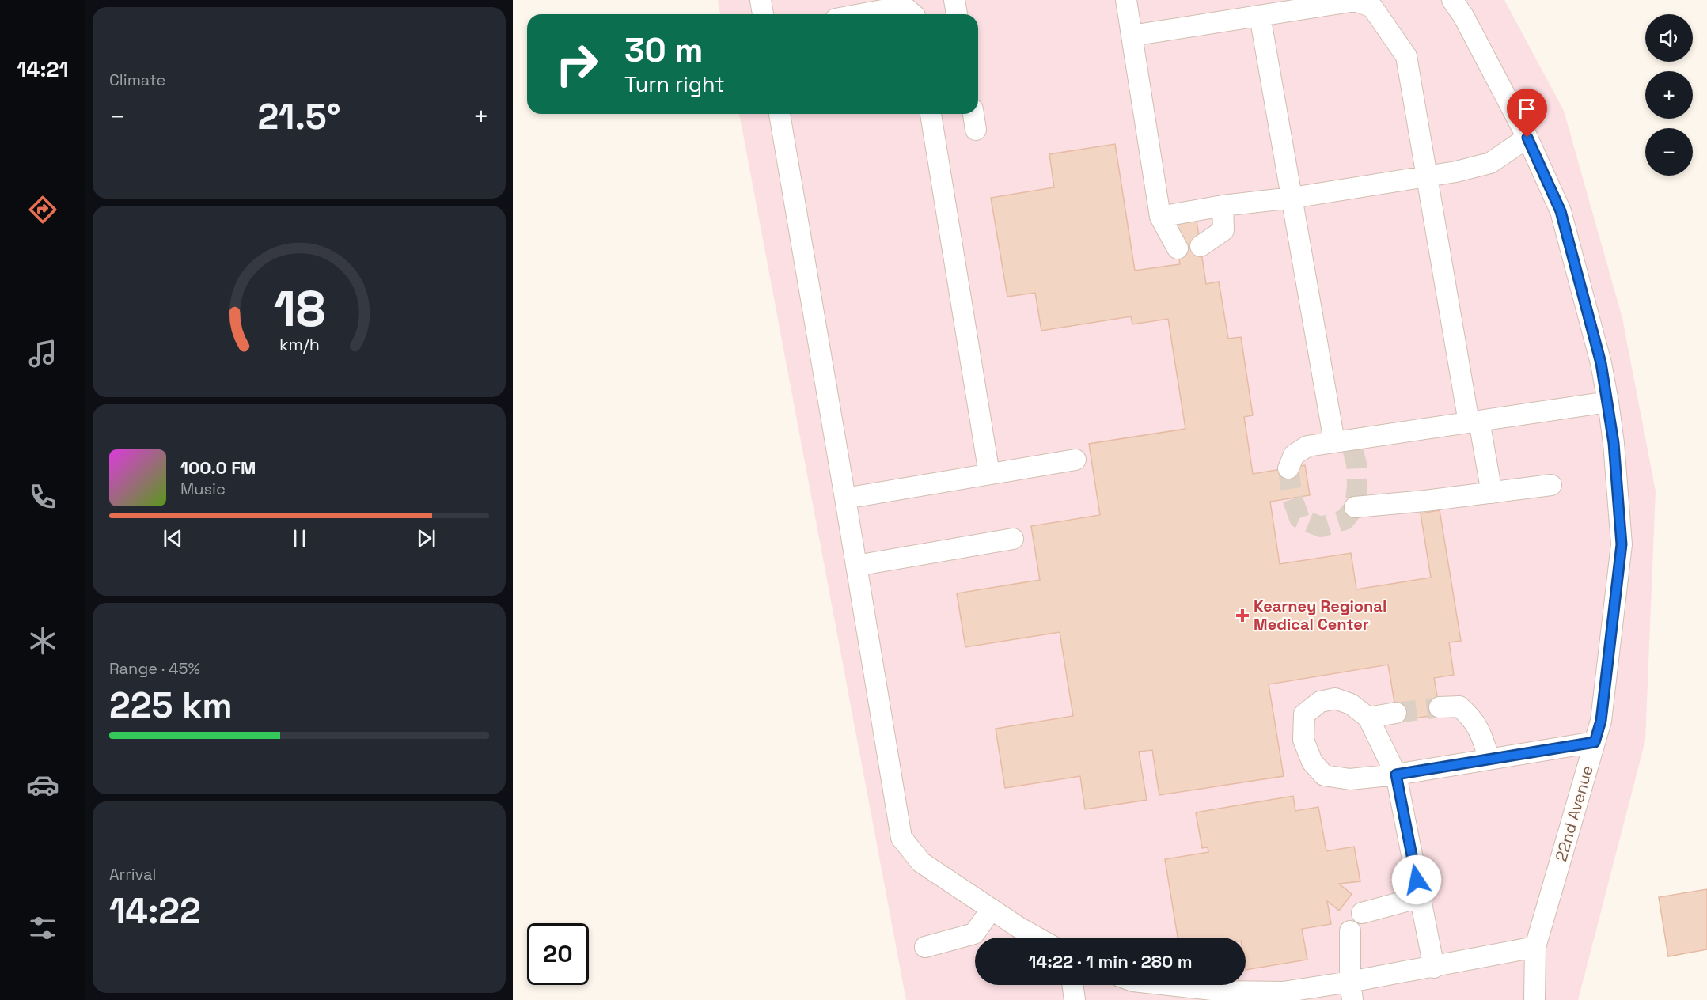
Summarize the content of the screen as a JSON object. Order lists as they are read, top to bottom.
{
  "streets": {
    "street": ["22nd Avenue"]
  },
  "places": {
    "health": ["Kearney Regional Medical Center"]
  },
  "page": {
    "tabs": "14:21",
    "tile": [
      "Climate",
      ["Range · 45%", "225 km"],
      ["Arrival", "14:22"]
    ],
    "map_buttons": ["+", "−"],
    "turn": ["30 m", "Turn right"],
    "heat": ["−", "21.5°", "+"],
    "song": ["100.0 FM", "Music"],
    "limit": "20",
    "trip": "14:22 · 1 min · 280 m",
    "gauge": ["18", "km/h"]
  }
}
